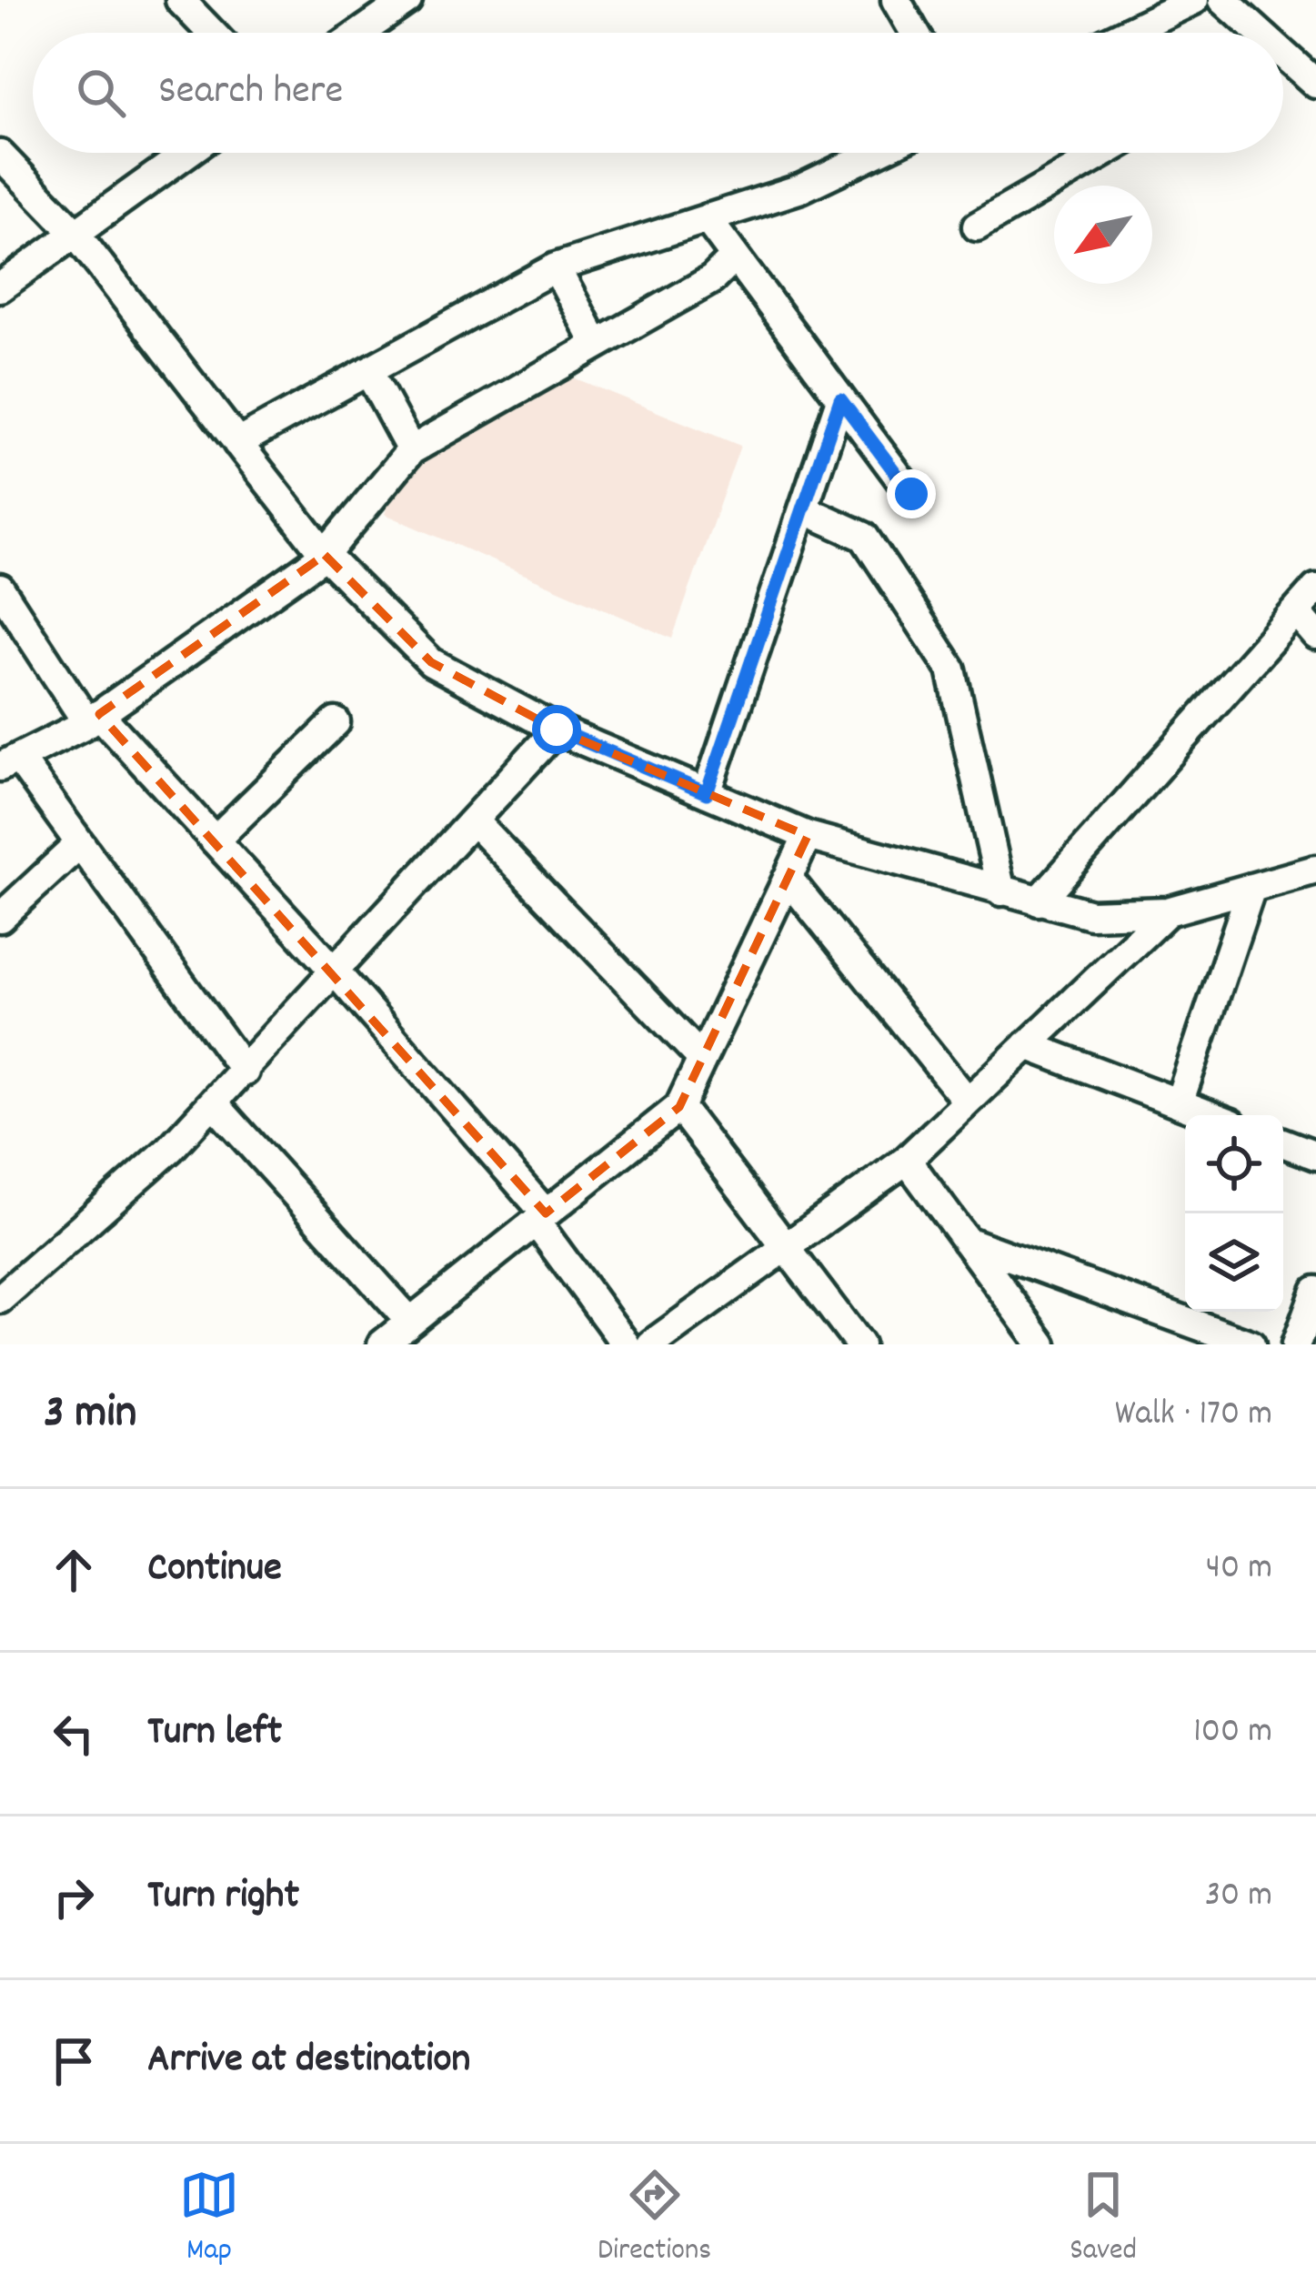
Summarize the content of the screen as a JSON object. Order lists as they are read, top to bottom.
{
  "north": "bottom left",
  "page": {
    "search": "Search here",
    "heading": ["3 min", "Walk · 170 m"],
    "list": [
      ["Continue", "40 m"],
      ["Turn left", "100 m"],
      ["Turn right", "30 m"],
      "Arrive at destination"
    ],
    "nav": ["Map", "Directions", "Saved"]
  }
}
